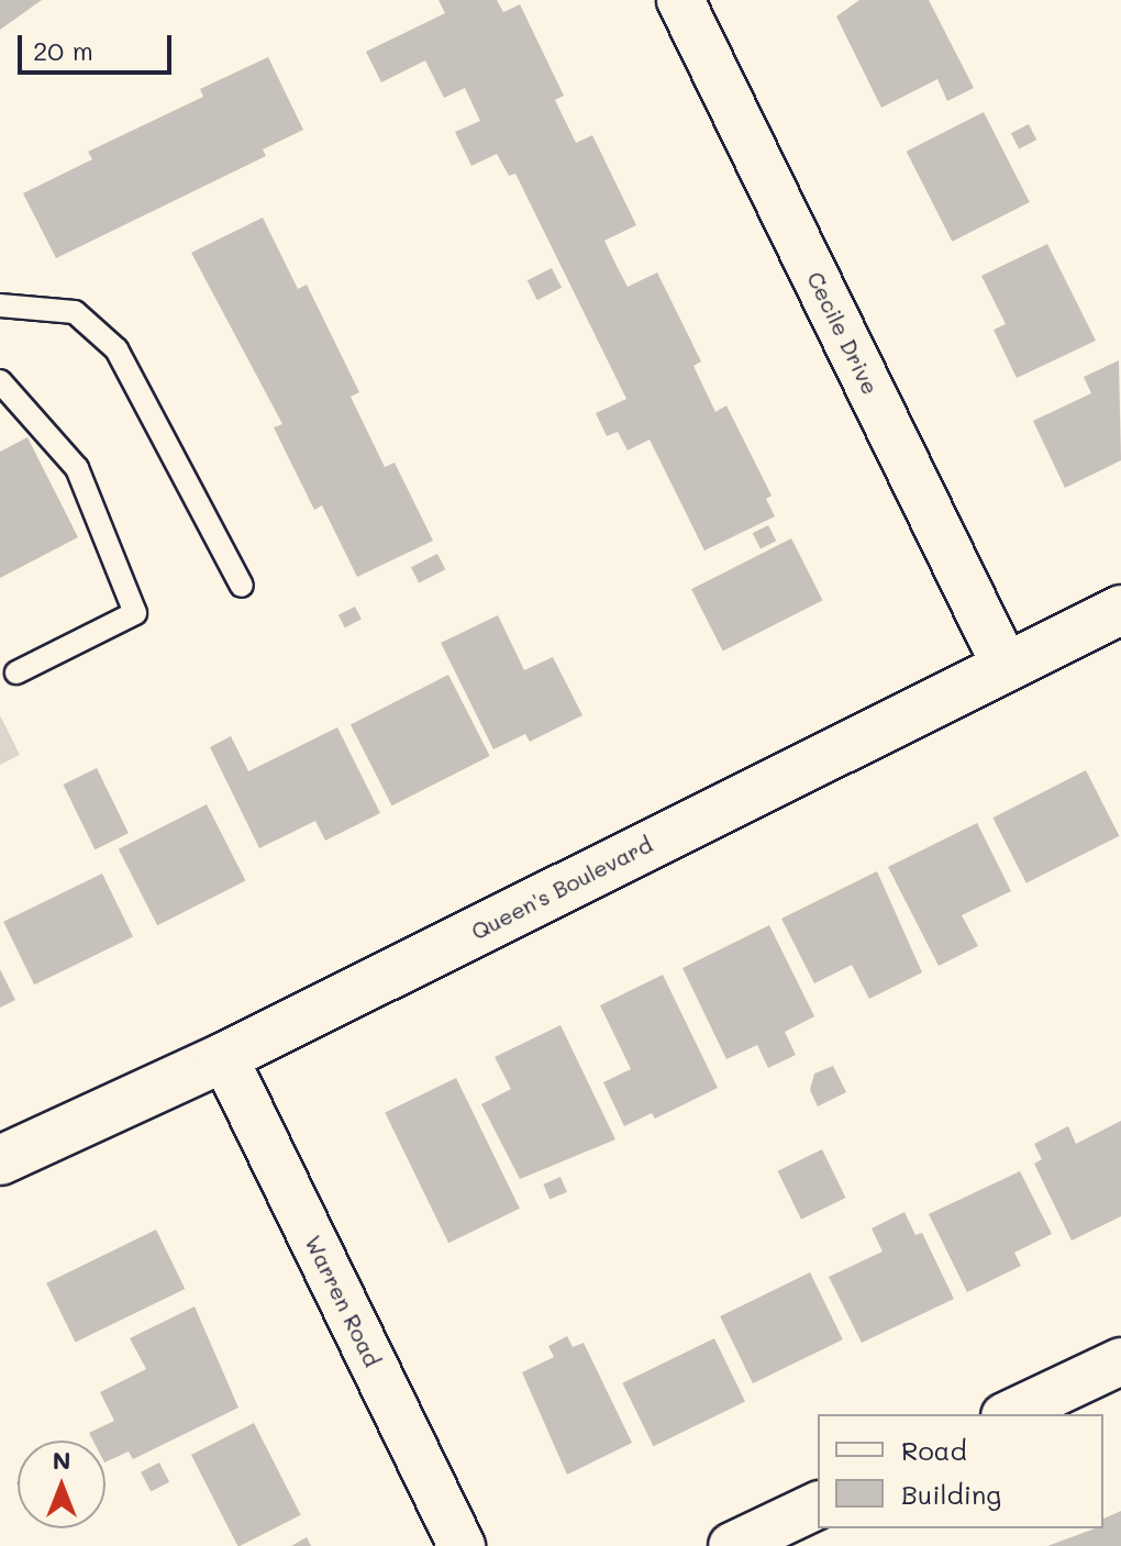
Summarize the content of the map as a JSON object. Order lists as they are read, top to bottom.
{
  "streets": {
    "street": ["Cecile Drive", "Queen's Boulevard", "Warren Road"]
  },
  "crossings": [
    ["Cecile Drive", "Queen's Boulevard"],
    ["Queen's Boulevard", "Warren Road"]
  ],
  "legend": ["Road", "Building"],
  "scale_bar": "20 m",
  "north": "top"
}
